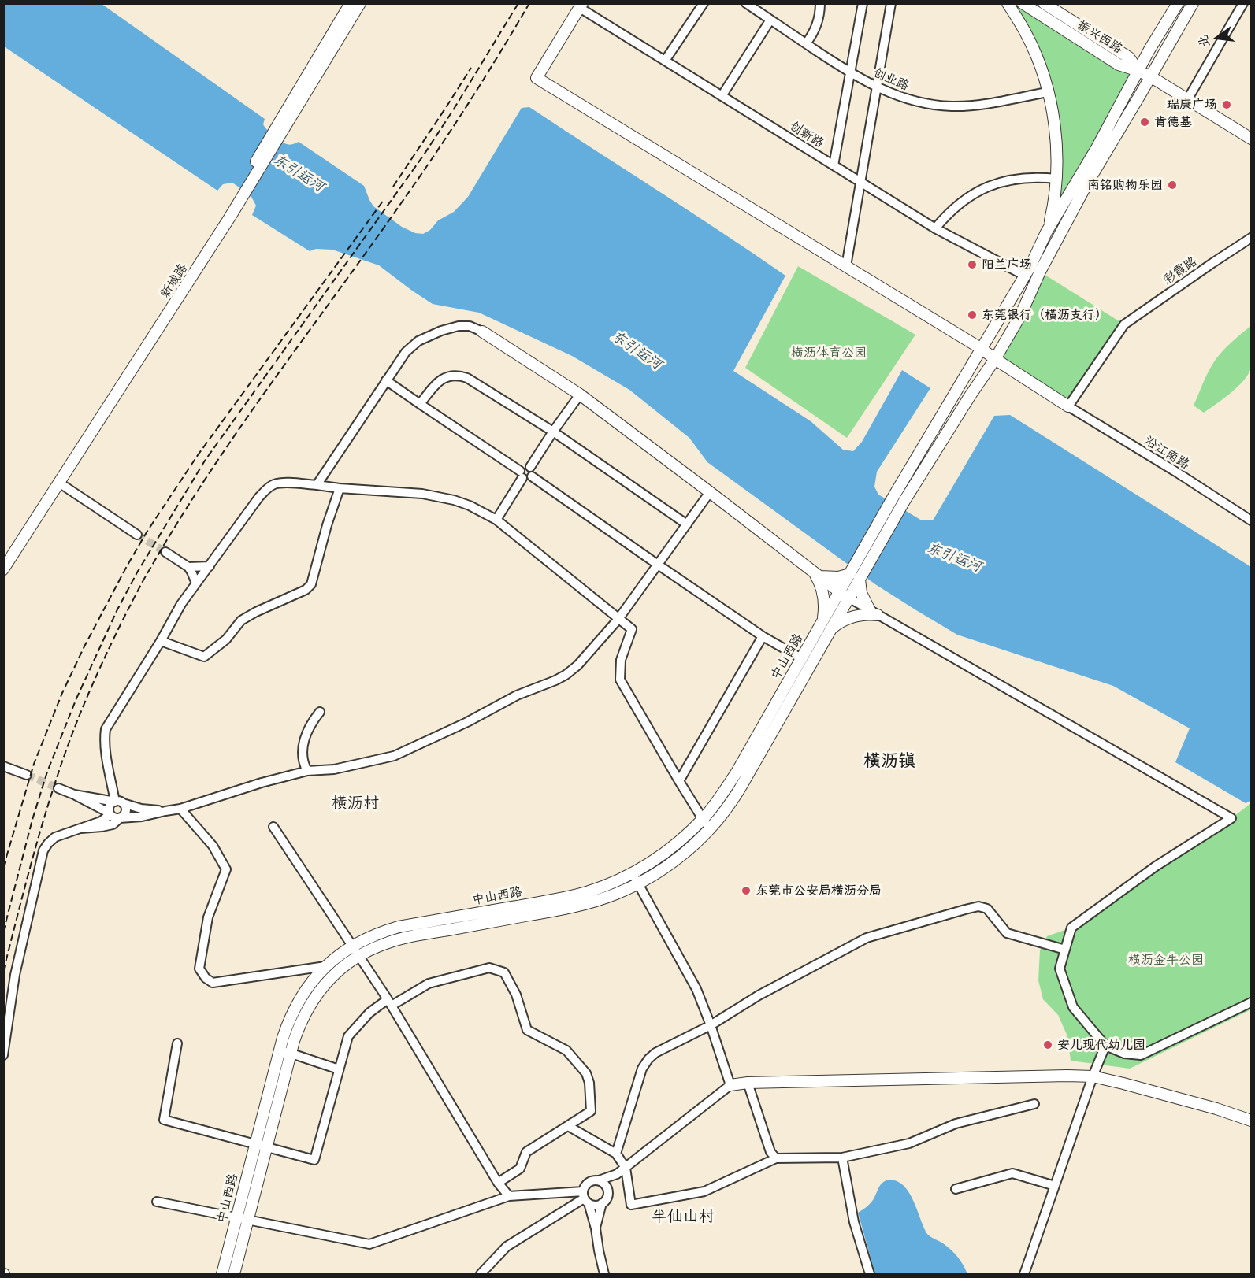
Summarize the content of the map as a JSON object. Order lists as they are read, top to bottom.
{
  "streets": {
    "main road": ["振兴西路", "新城路", "中山西路"],
    "street": [
      "创业路",
      "创新路",
      "彩霞路",
      "沿江南路"
    ]
  },
  "crossings": [
    ["彩霞路", "沿江南路"]
  ],
  "districts": ["横沥镇", "横沥村", "半仙山村"],
  "water": ["东引运河"],
  "parks": ["横沥体育公园", "横沥金牛公园"],
  "places": [
    "瑞康广场",
    "肯德基",
    "南铭购物乐园",
    "阳兰广场",
    "东莞银行（横沥支行）",
    "东莞市公安局横沥分局",
    "安儿现代幼儿园"
  ],
  "north": "left"
}
